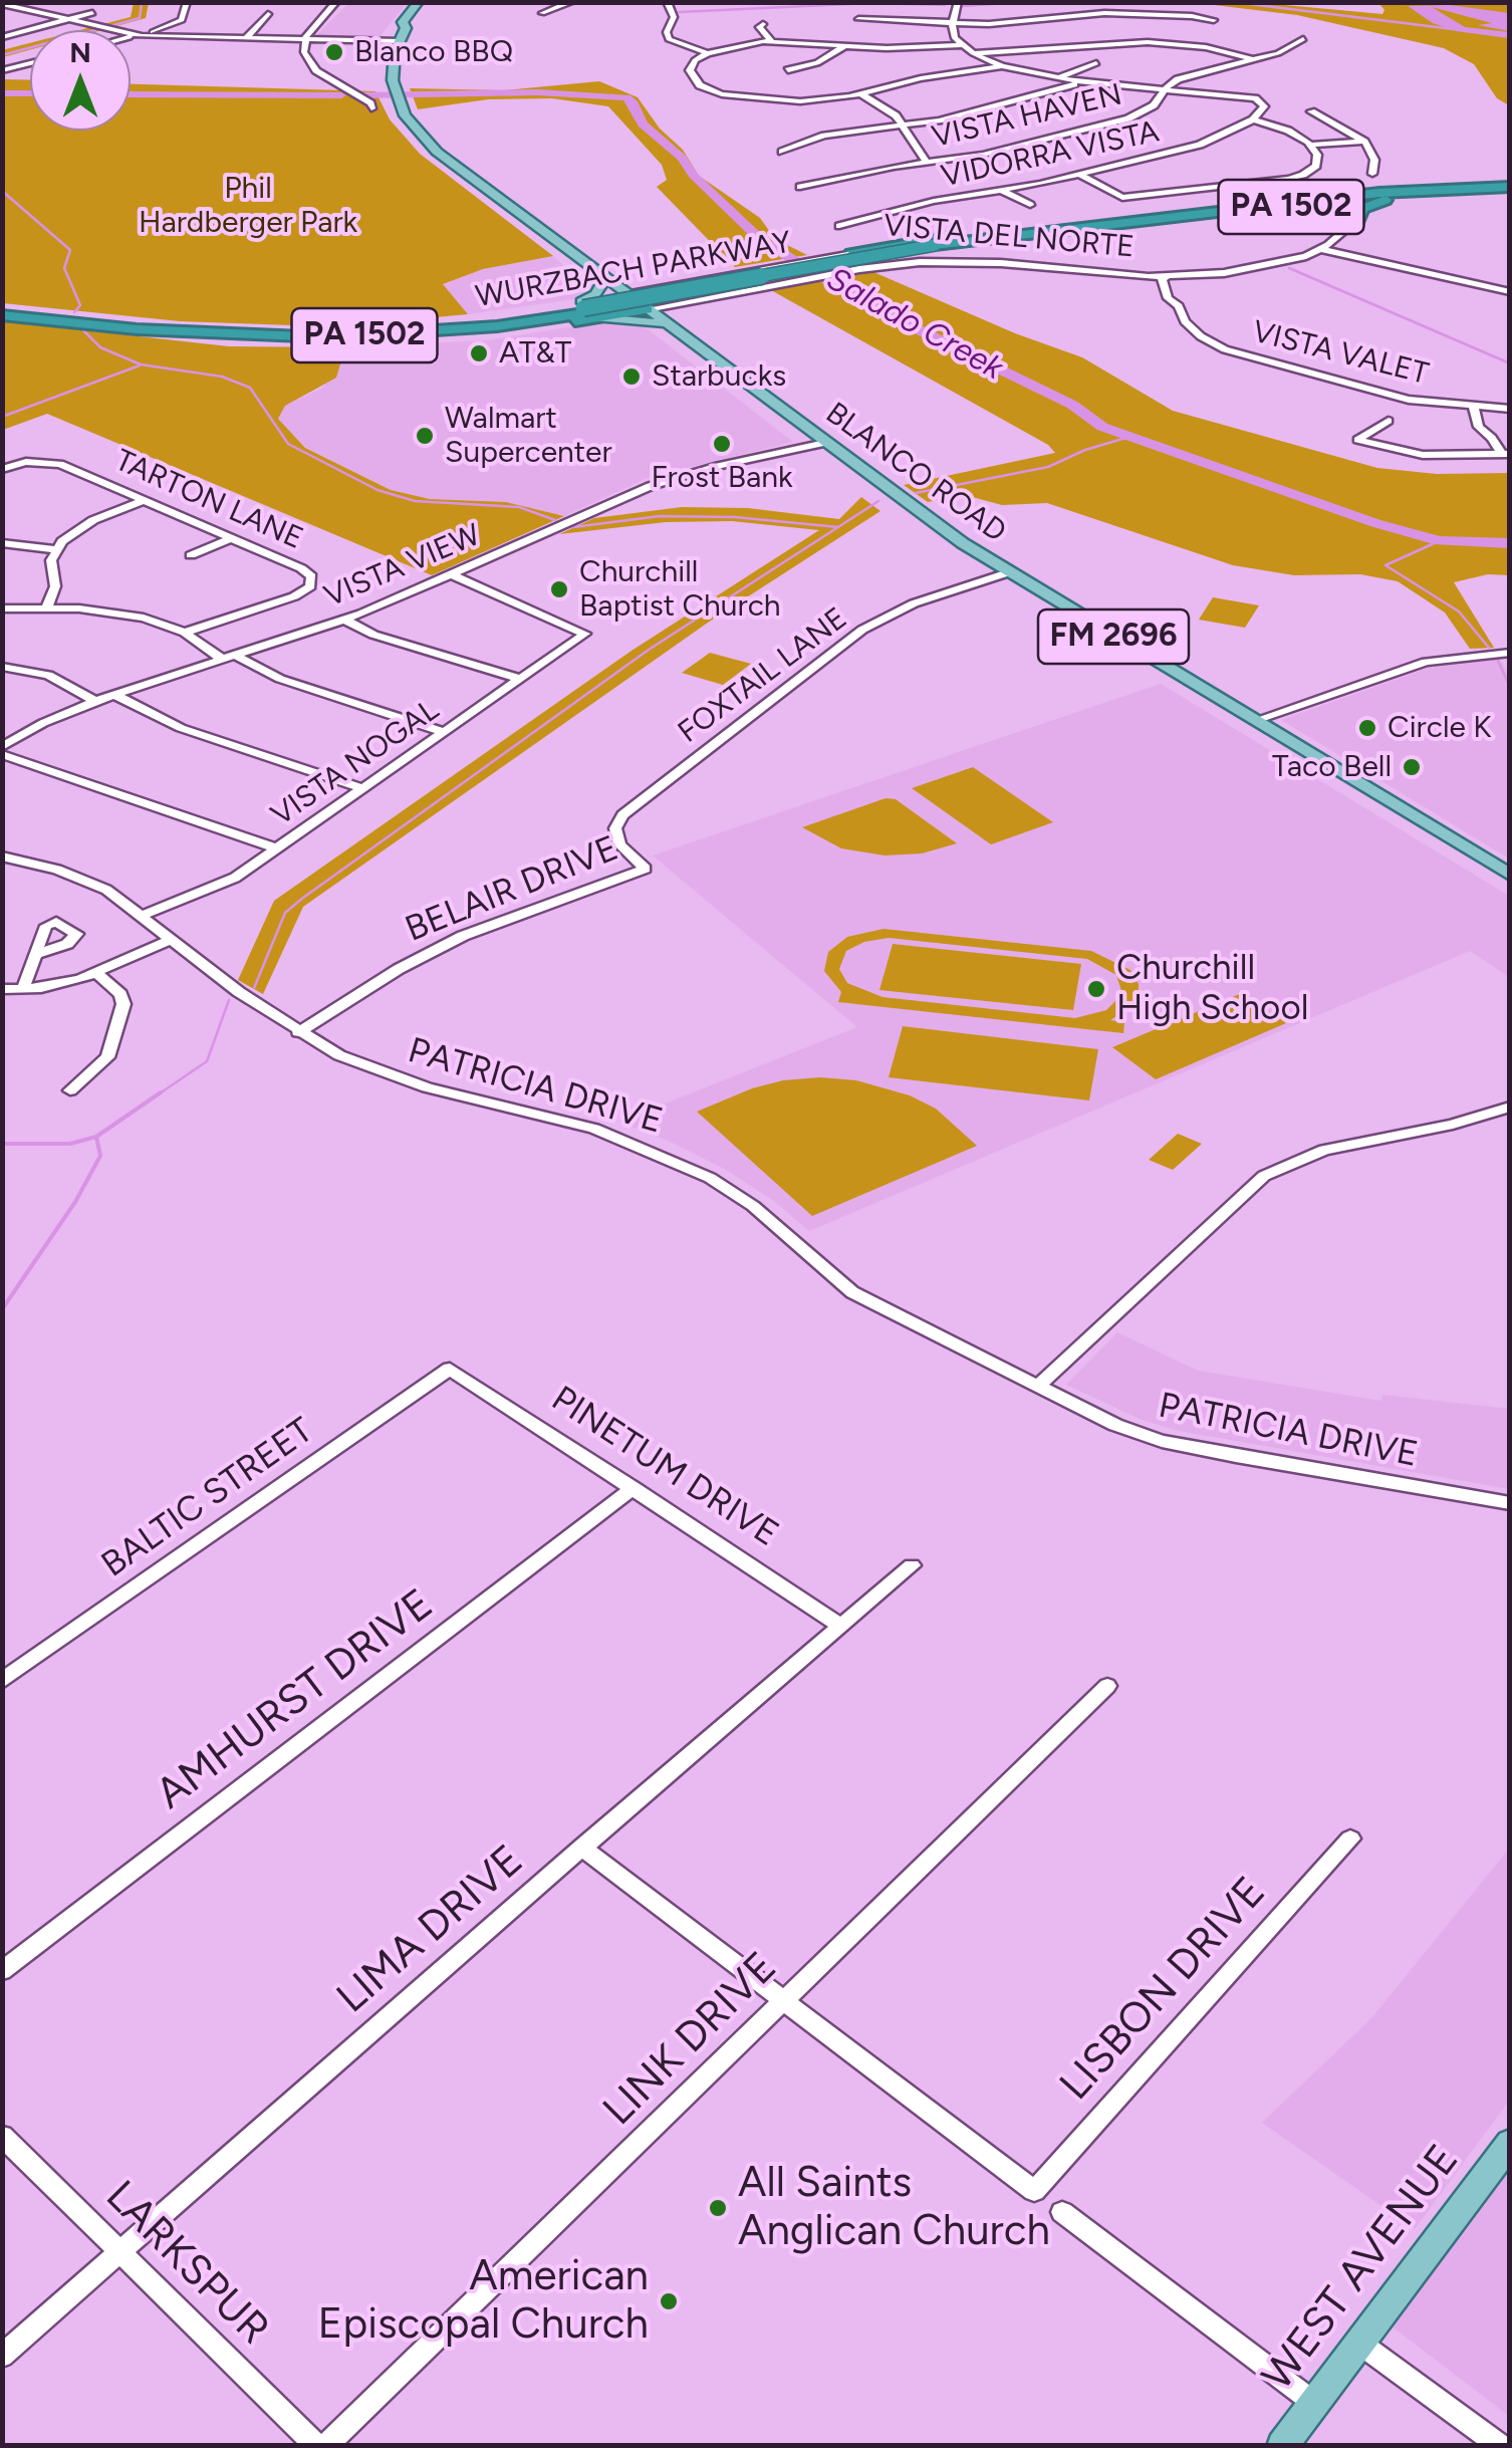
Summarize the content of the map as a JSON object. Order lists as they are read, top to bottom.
{
  "streets": {
    "highway": ["PA 1502", "WURZBACH PARKWAY"],
    "main road": ["BLANCO ROAD", "FM 2696", "WEST AVENUE"],
    "street": [
      "VISTA HAVEN",
      "VIDORRA VISTA",
      "VISTA DEL NORTE",
      "VISTA VALET",
      "TARTON LANE",
      "VISTA VIEW",
      "FOXTAIL LANE",
      "VISTA NOGAL",
      "BELAIR DRIVE",
      "PATRICIA DRIVE",
      "PINETUM DRIVE",
      "BALTIC STREET",
      "AMHURST DRIVE",
      "LIMA DRIVE",
      "LISBON DRIVE",
      "LINK DRIVE",
      "LARKSPUR"
    ]
  },
  "crossings": [
    ["VISTA HAVEN", "VIDORRA VISTA"],
    ["VISTA DEL NORTE", "WURZBACH PARKWAY"],
    ["VISTA DEL NORTE", "VISTA VALET"],
    ["VISTA DEL NORTE", "BLANCO ROAD"],
    ["WURZBACH PARKWAY", "BLANCO ROAD"],
    ["BLANCO ROAD", "VISTA VIEW"],
    ["BLANCO ROAD", "FOXTAIL LANE"],
    ["VISTA VIEW", "VISTA NOGAL"],
    ["FOXTAIL LANE", "BELAIR DRIVE"],
    ["VISTA NOGAL", "PATRICIA DRIVE"],
    ["BELAIR DRIVE", "PATRICIA DRIVE"],
    ["PINETUM DRIVE", "BALTIC STREET"],
    ["PINETUM DRIVE", "AMHURST DRIVE"],
    ["PINETUM DRIVE", "LIMA DRIVE"],
    ["LIMA DRIVE", "LARKSPUR"],
    ["LISBON DRIVE", "LINK DRIVE"]
  ],
  "water": ["Salado Creek"],
  "parks": ["Phil Hardberger Park"],
  "places": [
    "Blanco BBQ",
    "AT&T",
    "Starbucks",
    "Walmart Supercenter",
    "Frost Bank",
    "Churchill Baptist Church",
    "Circle K",
    "Taco Bell",
    "Churchill High School",
    "All Saints Anglican Church",
    "American Episcopal Church"
  ],
  "north": "top"
}
